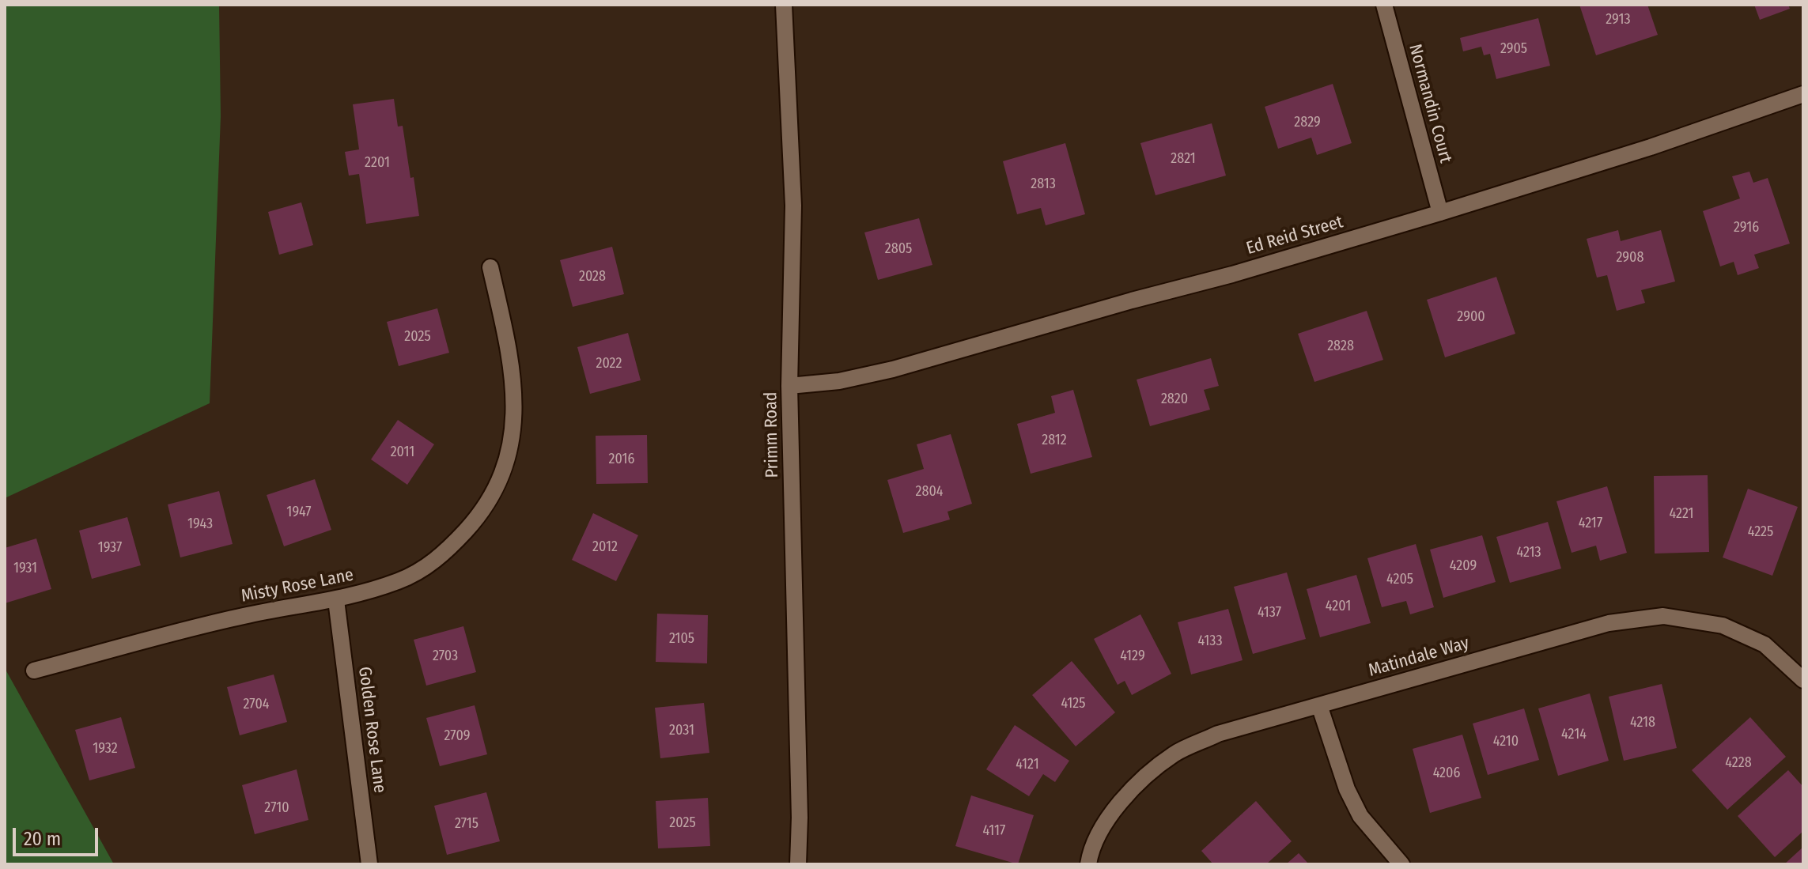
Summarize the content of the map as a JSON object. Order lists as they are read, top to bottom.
{
  "streets": {
    "street": [
      "Normandin Court",
      "Ed Reid Street",
      "Primm Road",
      "Misty Rose Lane",
      "Matindale Way",
      "Golden Rose Lane"
    ]
  },
  "crossings": [
    ["Normandin Court", "Ed Reid Street"],
    ["Ed Reid Street", "Primm Road"],
    ["Misty Rose Lane", "Golden Rose Lane"]
  ],
  "house_numbers": [
    "2913",
    "2905",
    "2829",
    "2821",
    "2201",
    "2813",
    "2916",
    "2805",
    "2908",
    "2028",
    "2900",
    "2025",
    "2828",
    "2022",
    "2820",
    "2812",
    "2011",
    "2016",
    "2804",
    "1947",
    "4221",
    "4217",
    "1943",
    "4225",
    "2012",
    "1937",
    "4213",
    "4209",
    "1931",
    "4205",
    "4201",
    "4137",
    "2105",
    "4133",
    "2703",
    "4129",
    "4125",
    "2704",
    "4218",
    "2031",
    "4214",
    "2709",
    "4210",
    "1932",
    "4228",
    "4121",
    "4206",
    "2710",
    "2025",
    "2715",
    "4117"
  ],
  "scale_bar": "20 m"
}
